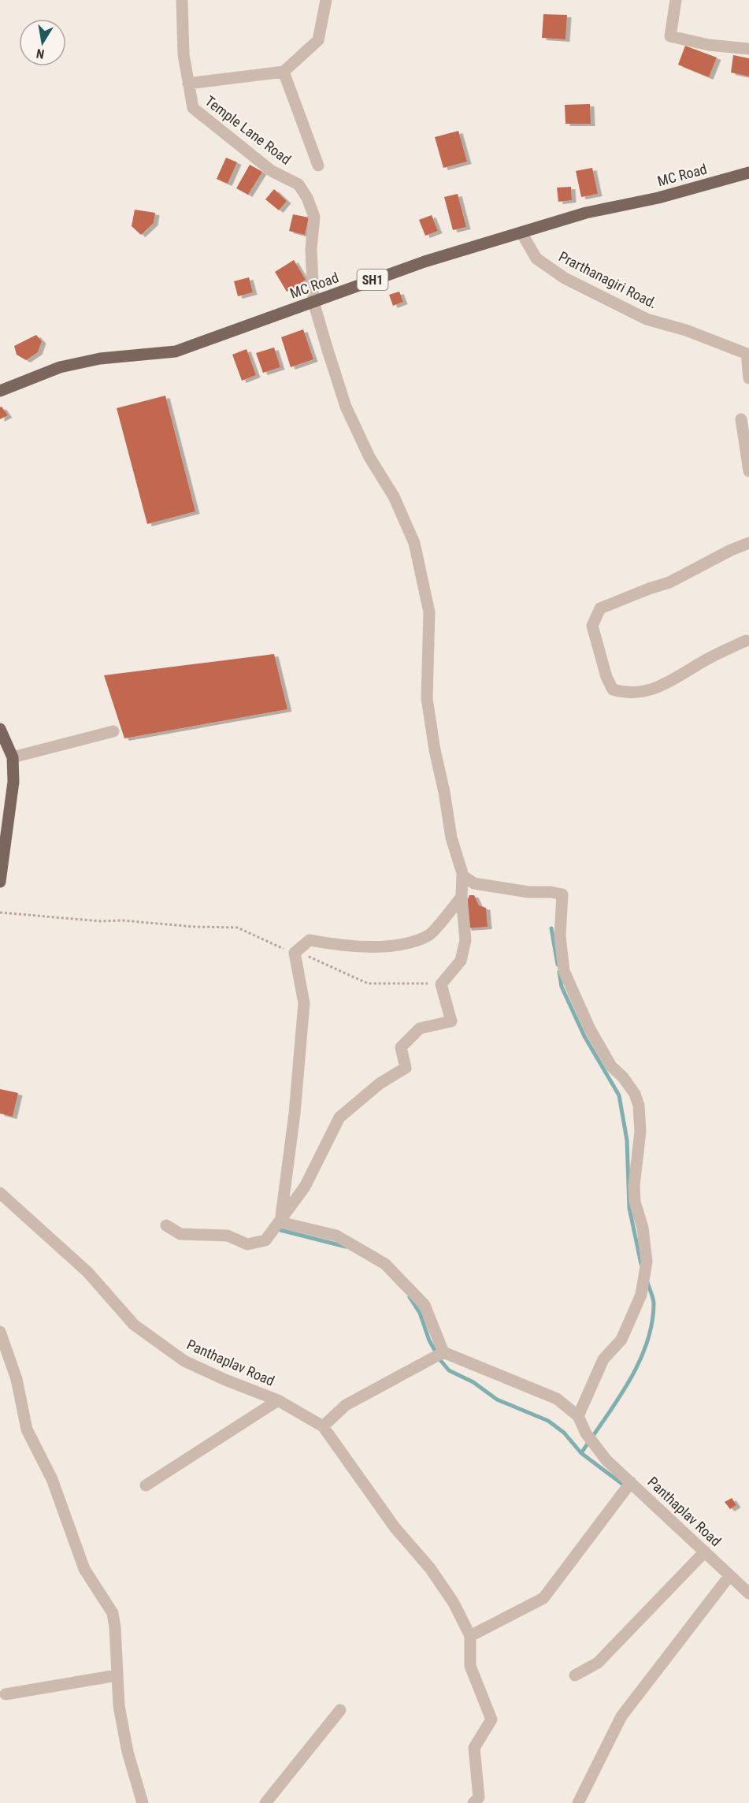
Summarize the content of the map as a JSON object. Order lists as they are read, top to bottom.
{
  "streets": {
    "main road": ["MC Road", "SH1"],
    "street": ["Temple Lane Road", "Prarthanagiri Road.", "Panthaplav Road"]
  },
  "crossings": [
    ["Temple Lane Road", "MC Road"],
    ["MC Road", "Prarthanagiri Road."]
  ],
  "north": "bottom"
}
